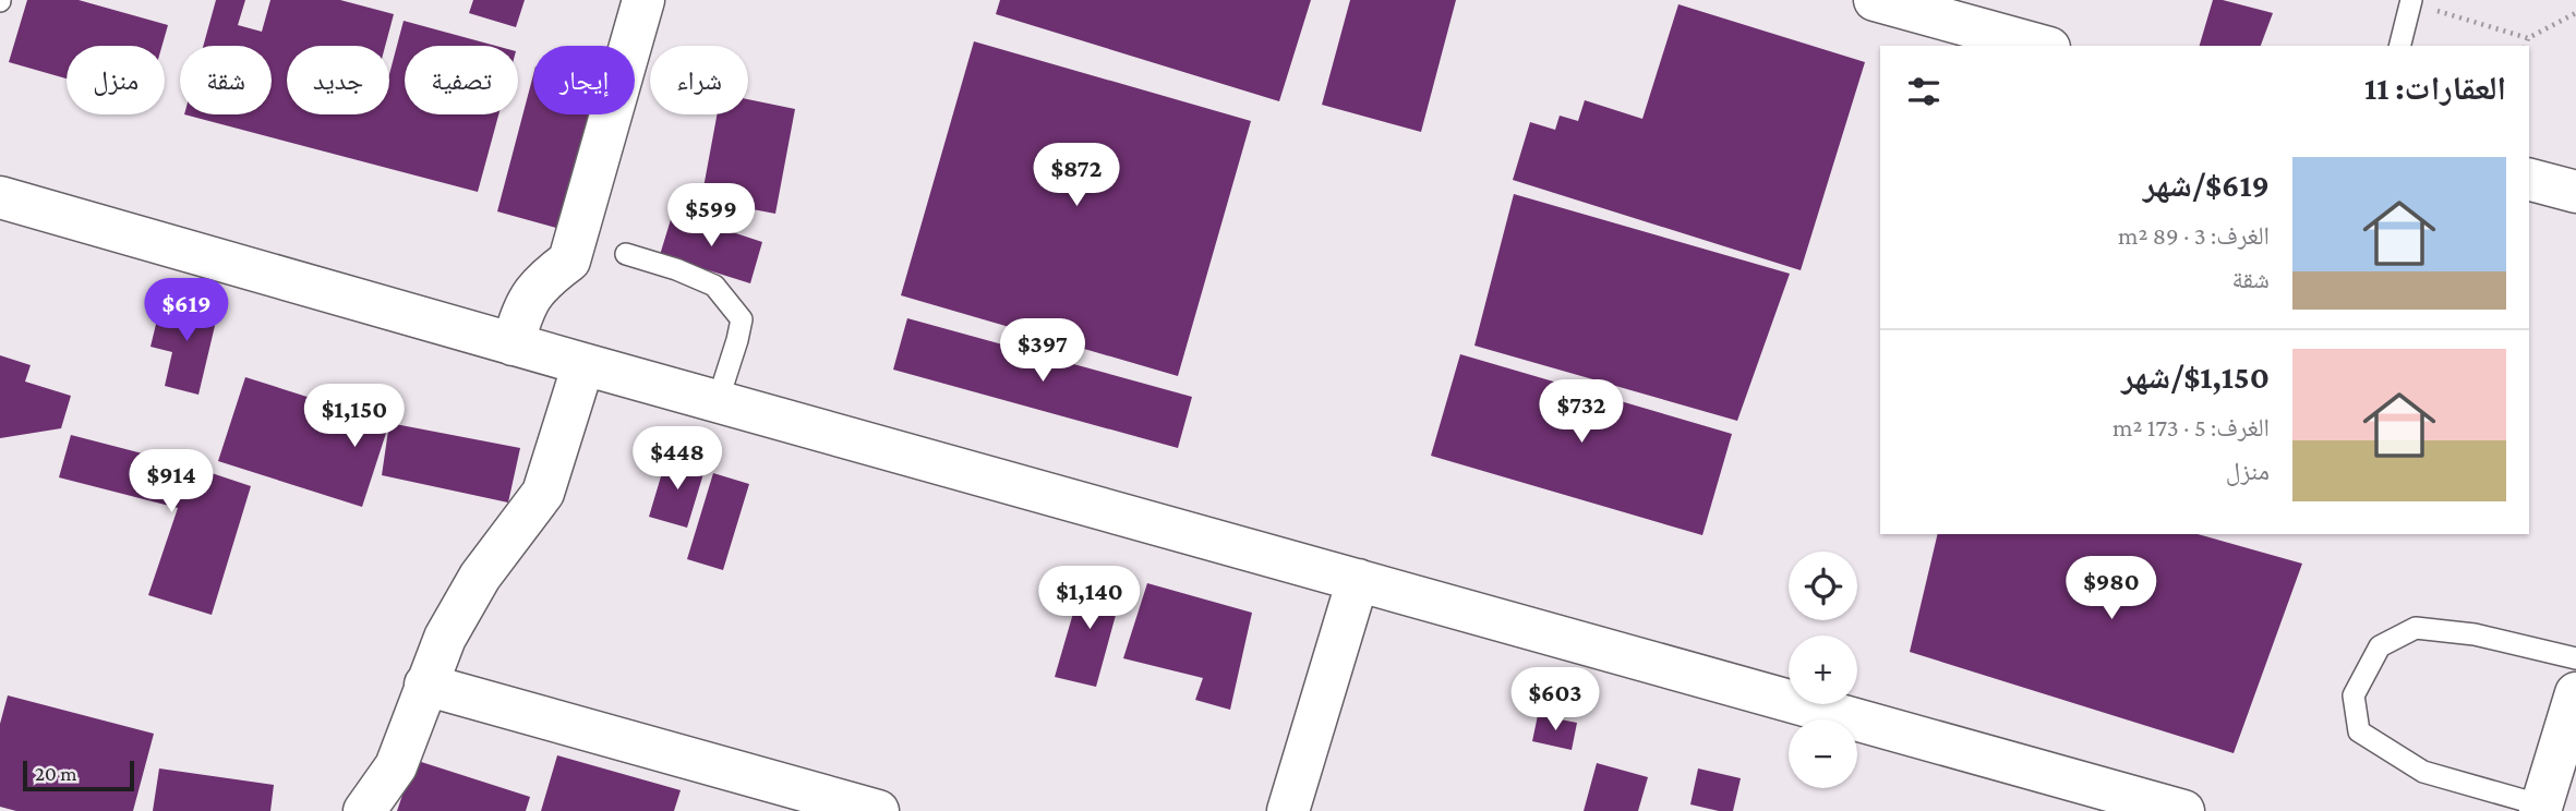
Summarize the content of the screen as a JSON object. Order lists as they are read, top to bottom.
{
  "scale_bar": "20 m",
  "page": {
    "chip": [
      "شراء",
      "إيجار",
      "تصفية",
      "جديد",
      "شقة",
      "منزل"
    ],
    "heading": "العقارات: 11",
    "list": [
      {
        "name": "$619/شهر",
        "note": "الغرف: 3 · 89 m² · شقة"
      },
      {
        "name": "$1,150/شهر",
        "note": "الغرف: 5 · 173 m² · منزل"
      }
    ],
    "price": [
      "$872",
      "$599",
      "$619",
      "$397",
      "$732",
      "$1,150",
      "$448",
      "$914",
      "$980",
      "$1,140",
      "$603"
    ],
    "map_buttons": ["+", "−"],
    "scale": "20 m"
  }
}
